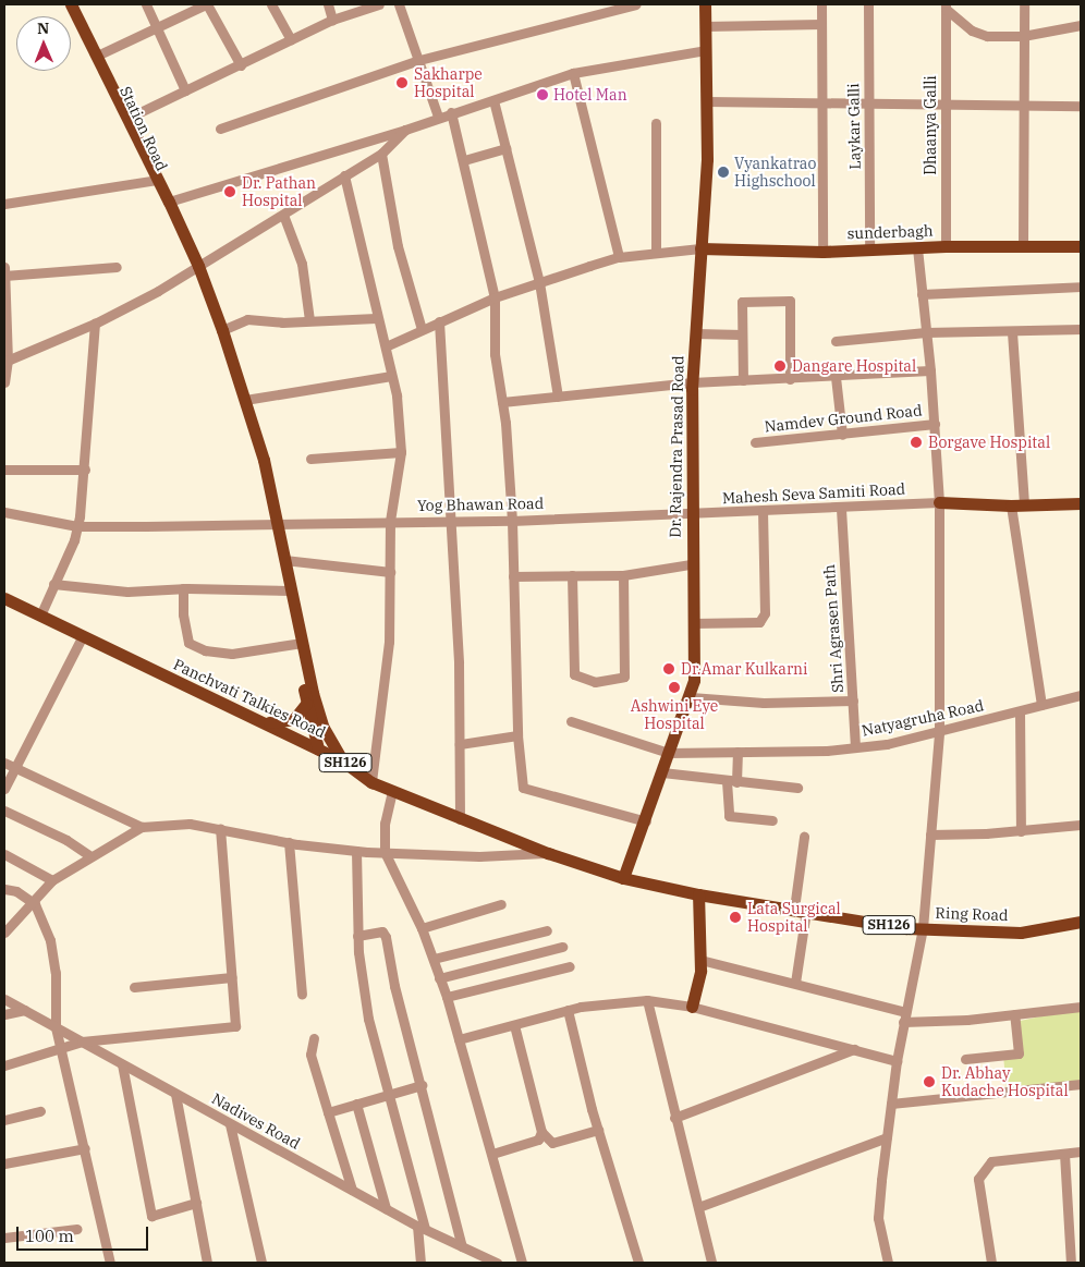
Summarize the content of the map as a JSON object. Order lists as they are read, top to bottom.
{
  "streets": {
    "main road": [
      "Station Road",
      "sunderbagh",
      "Dr. Rajendra Prasad Road",
      "Panchvati Talkies Road",
      "SH126",
      "Ring Road"
    ],
    "street": [
      "Dhaanya Galli",
      "Laykar Galli",
      "Namdev Ground Road",
      "Mahesh Seva Samiti Road",
      "Yog Bhawan Road",
      "Shri Agrasen Path",
      "Natyagruha Road",
      "Nadives Road"
    ]
  },
  "crossings": [
    ["Dhaanya Galli", "sunderbagh"],
    ["Laykar Galli", "sunderbagh"],
    ["sunderbagh", "Dr. Rajendra Prasad Road"],
    ["Dr. Rajendra Prasad Road", "Mahesh Seva Samiti Road"],
    ["Dr. Rajendra Prasad Road", "Yog Bhawan Road"],
    ["Dr. Rajendra Prasad Road", "Panchvati Talkies Road"],
    ["Dr. Rajendra Prasad Road", "Natyagruha Road"],
    ["Mahesh Seva Samiti Road", "Yog Bhawan Road"],
    ["Mahesh Seva Samiti Road", "Shri Agrasen Path"],
    ["Shri Agrasen Path", "Natyagruha Road"],
    ["Panchvati Talkies Road", "Ring Road"]
  ],
  "places": [
    "Sakharpe Hospital",
    "Hotel Man",
    "Vyankatrao Highschool",
    "Dr. Pathan Hospital",
    "Dangare Hospital",
    "Borgave Hospital",
    "Dr.Amar Kulkarni",
    "Ashwini Eye Hospital",
    "Lata Surgical Hospital",
    "Dr. Abhay Kudache Hospital"
  ],
  "scale_bar": "100 m",
  "north": "top"
}
